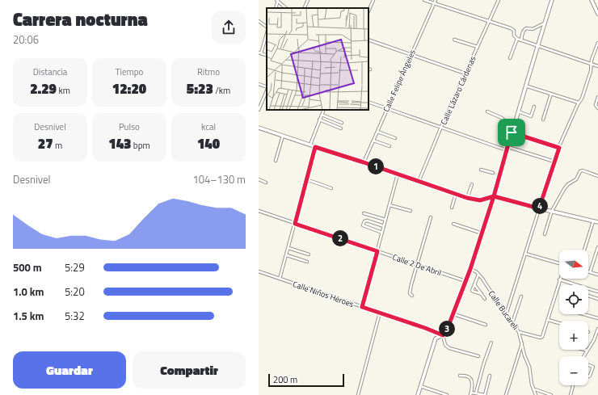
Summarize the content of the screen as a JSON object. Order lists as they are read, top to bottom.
{
  "streets": {
    "street": [
      "Calle Felipe Ángeles",
      "Calle Lázaro Cárdenas",
      "Calle 2 De Abril",
      "Calle Niños Héroes",
      "Calle Bucareli"
    ]
  },
  "scale_bar": "200 m",
  "north": "right",
  "page": {
    "heading": ["Carrera nocturna", "20:06"],
    "stats": [
      ["Distancia", "2.29 km"],
      ["Tiempo", "12:20"],
      ["Ritmo", "5:23 /km"],
      ["Desnivel", "27 m"],
      ["Pulso", "143 bpm"],
      ["kcal", "140"]
    ],
    "pins": [
      "1",
      "4",
      "2",
      "3"
    ],
    "chart": ["Desnivel", "104–130 m"],
    "map_buttons": ["+", "−"],
    "list": [
      {
        "name": "500 m",
        "note": "5:29"
      },
      {
        "name": "1.0 km",
        "note": "5:20"
      },
      {
        "name": "1.5 km",
        "note": "5:32"
      }
    ],
    "buttons": ["Guardar", "Compartir"],
    "scale": "200 m"
  }
}
